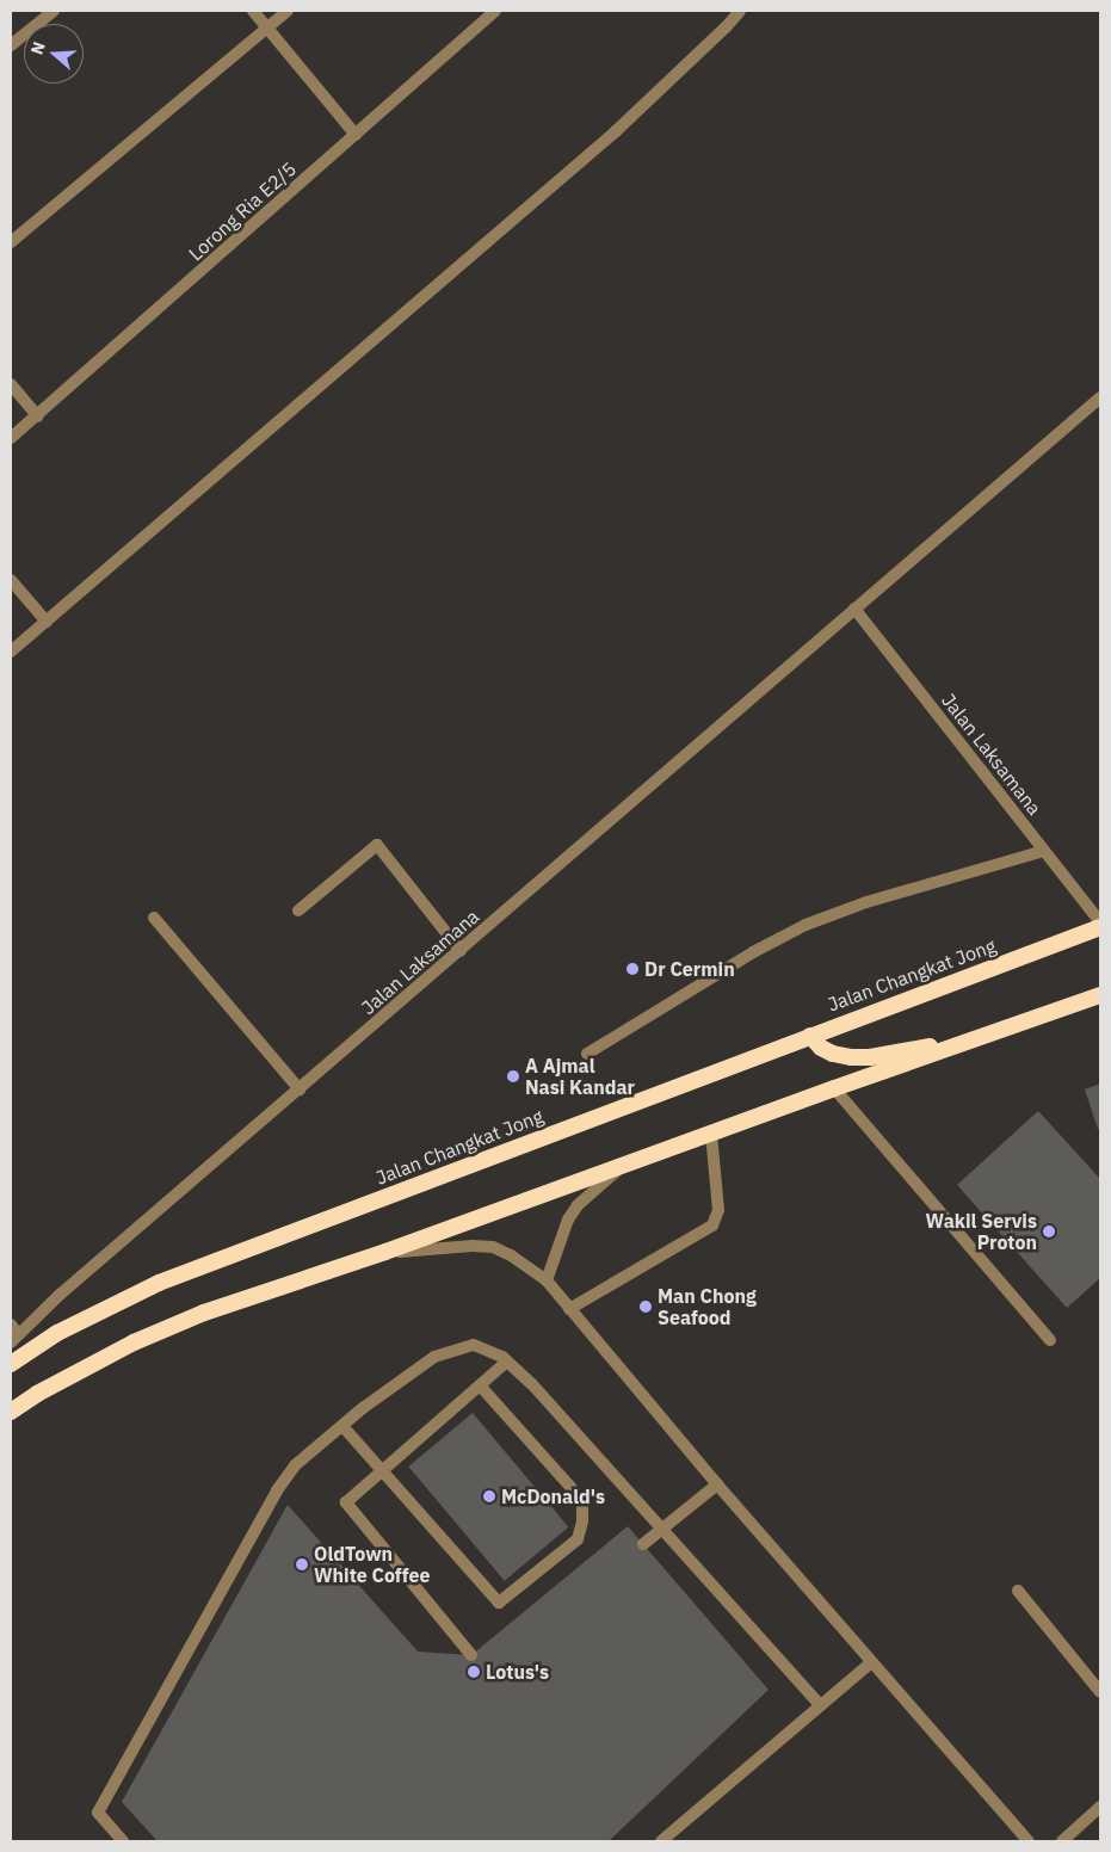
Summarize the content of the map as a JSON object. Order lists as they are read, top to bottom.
{
  "streets": {
    "highway": ["Jalan Changkat Jong"],
    "street": ["Lorong Ria E2/5", "Jalan Laksamana"]
  },
  "crossings": [
    ["Jalan Laksamana", "Jalan Changkat Jong"]
  ],
  "places": [
    "Dr Cermin",
    "A Ajmal Nasi Kandar",
    "Wakil Servis Proton",
    "Man Chong Seafood",
    "McDonald's",
    "OldTown White Coffee",
    "Lotus's"
  ],
  "north": "left"
}
